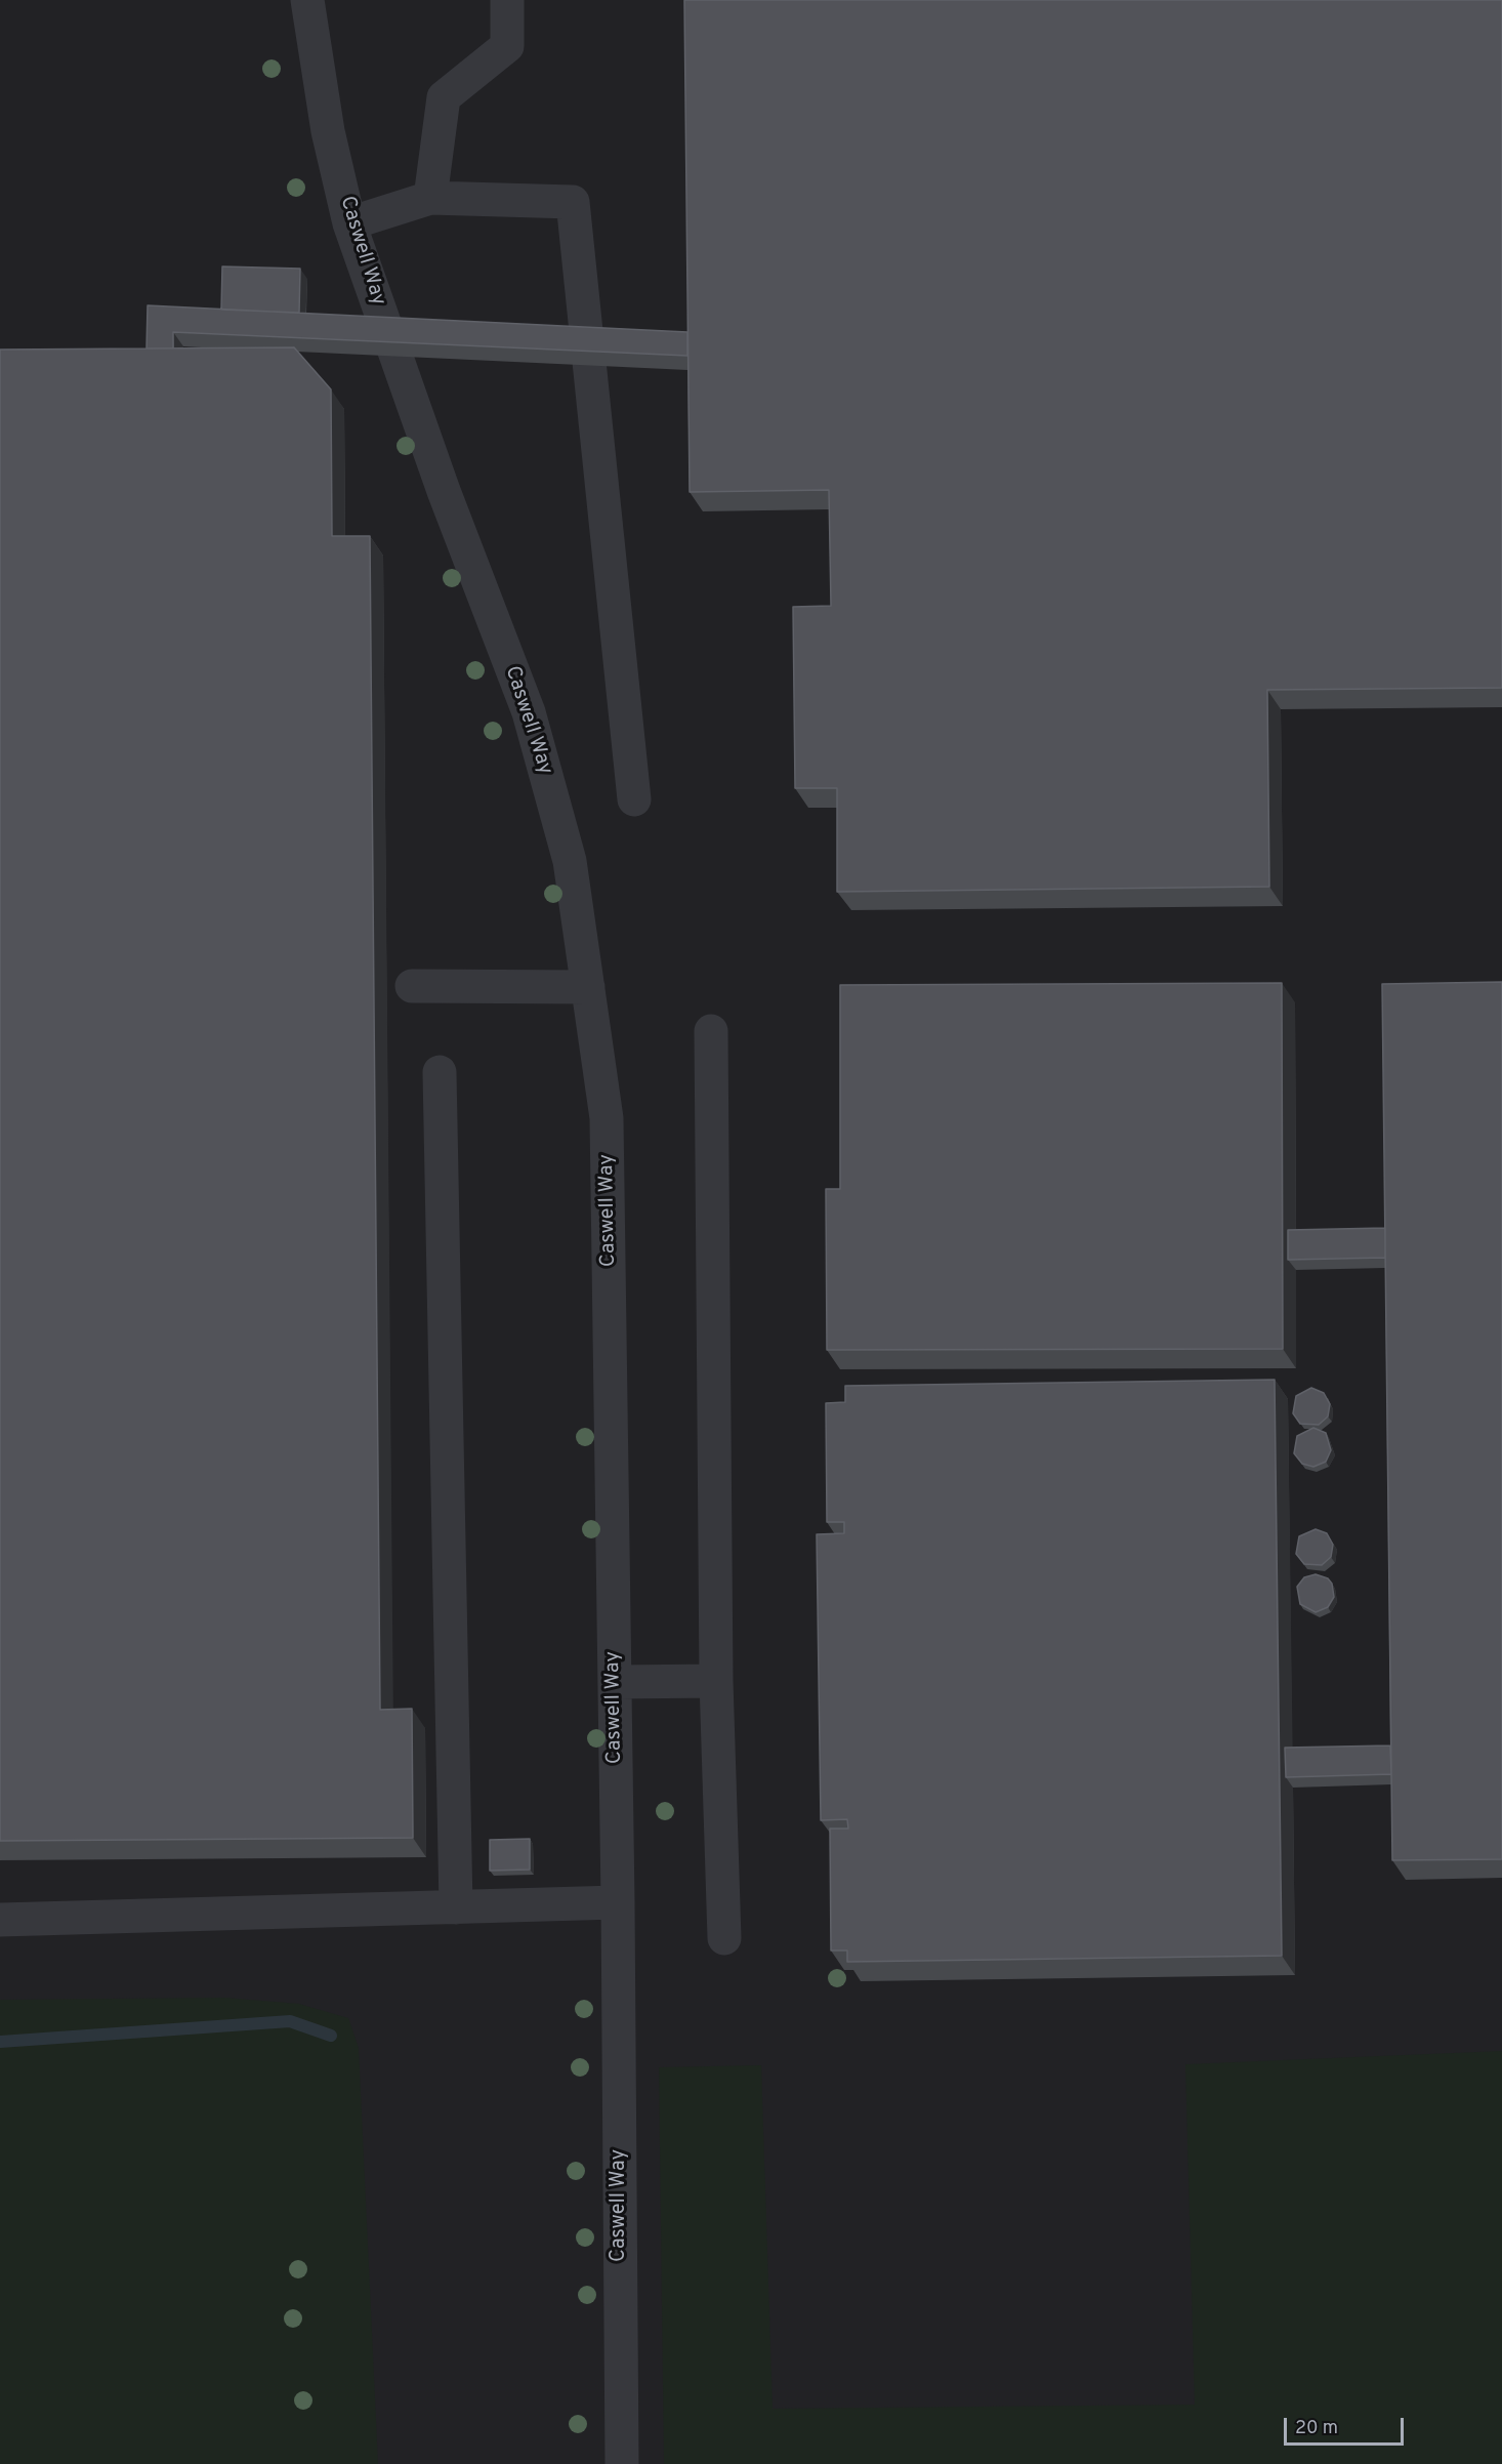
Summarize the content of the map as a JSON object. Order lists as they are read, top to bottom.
{
  "streets": {
    "street": ["Caswell Way"]
  },
  "scale_bar": "20 m"
}
